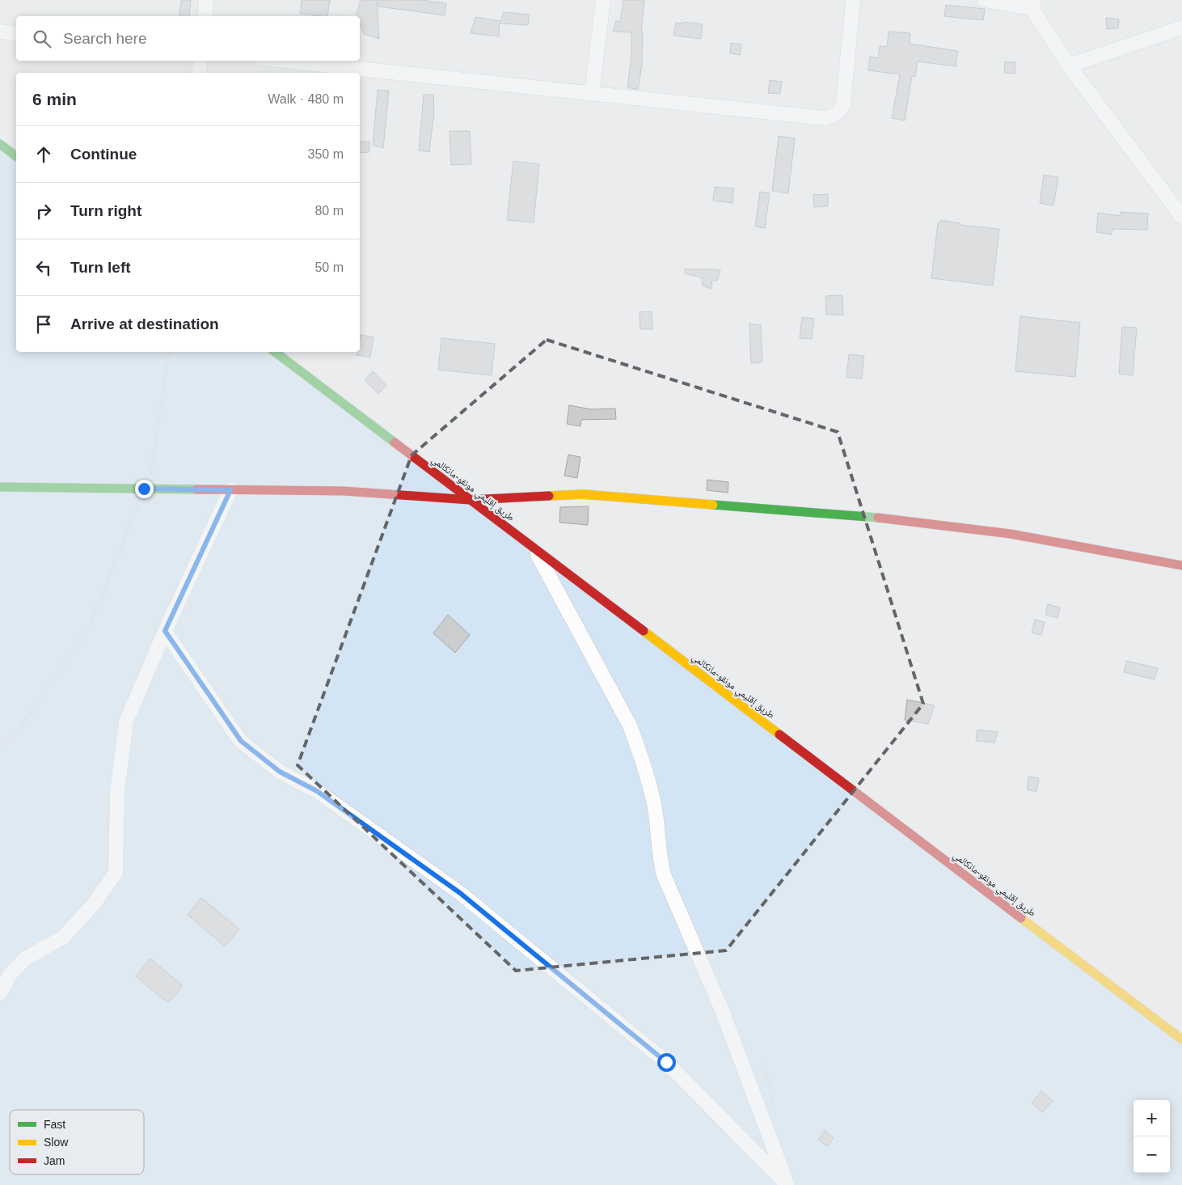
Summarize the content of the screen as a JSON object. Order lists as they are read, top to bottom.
{
  "streets": {
    "main road": ["طريق إقليمي مونقو-مانكالمي"]
  },
  "legend": ["Fast", "Slow", "Jam"],
  "page": {
    "search": "Search here",
    "heading": ["6 min", "Walk · 480 m"],
    "list": [
      ["Continue", "350 m"],
      ["Turn right", "80 m"],
      ["Turn left", "50 m"],
      "Arrive at destination"
    ],
    "map_buttons": ["+", "−"]
  }
}
